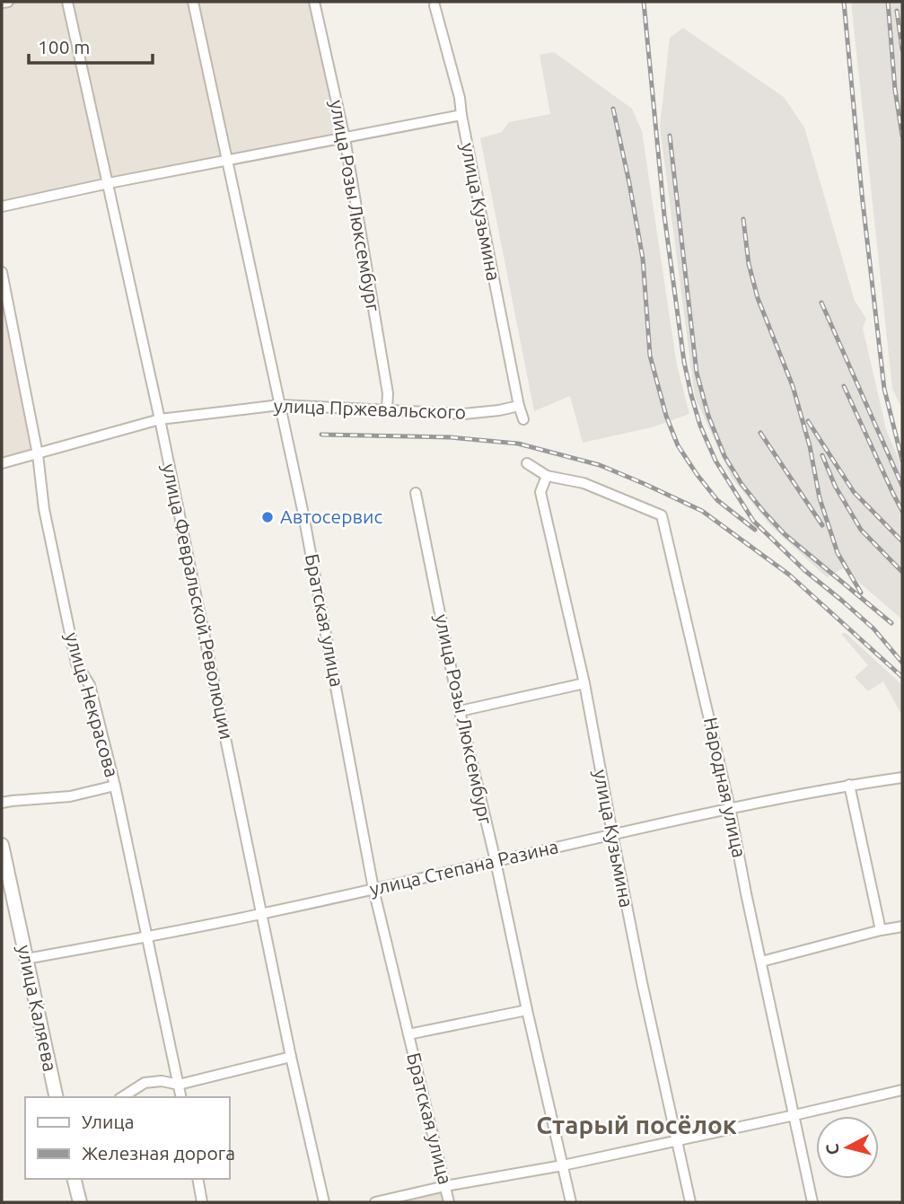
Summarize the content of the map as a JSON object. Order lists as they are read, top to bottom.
{
  "streets": {
    "street": [
      "улица Розы Люксембург",
      "улица Кузьмина",
      "улица Пржевальского",
      "улица Февральской Революции",
      "Братская улица",
      "улица Некрасова",
      "Народная улица",
      "улица Степана Разина",
      "улица Каляева"
    ]
  },
  "crossings": [
    ["улица Розы Люксембург", "улица Пржевальского"],
    ["улица Розы Люксембург", "улица Степана Разина"],
    ["улица Кузьмина", "улица Пржевальского"],
    ["улица Кузьмина", "Народная улица"],
    ["улица Кузьмина", "улица Степана Разина"],
    ["улица Пржевальского", "улица Февральской Революции"],
    ["улица Пржевальского", "Братская улица"],
    ["улица Пржевальского", "улица Некрасова"],
    ["улица Февральской Революции", "улица Степана Разина"],
    ["Братская улица", "улица Степана Разина"],
    ["улица Некрасова", "улица Степана Разина"],
    ["Народная улица", "улица Степана Разина"],
    ["улица Степана Разина", "улица Каляева"]
  ],
  "districts": ["Старый посёлок"],
  "places": ["Автосервис"],
  "legend": ["Улица", "Железная дорога"],
  "scale_bar": "100 m",
  "north": "left"
}
